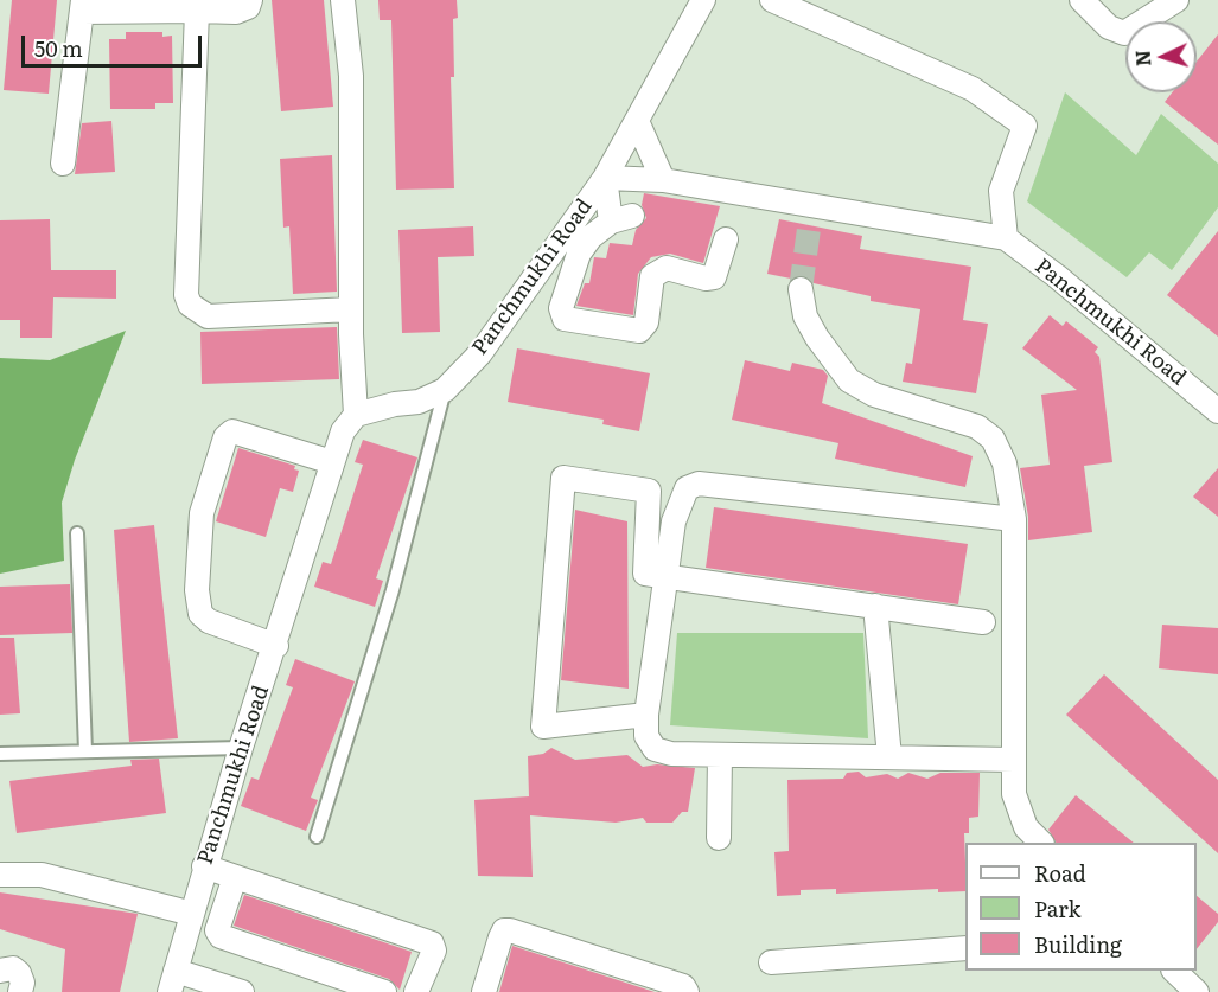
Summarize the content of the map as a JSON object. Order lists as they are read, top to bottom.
{
  "streets": {
    "street": ["Panchmukhi Road"]
  },
  "legend": ["Road", "Park", "Building"],
  "scale_bar": "50 m",
  "north": "left"
}
